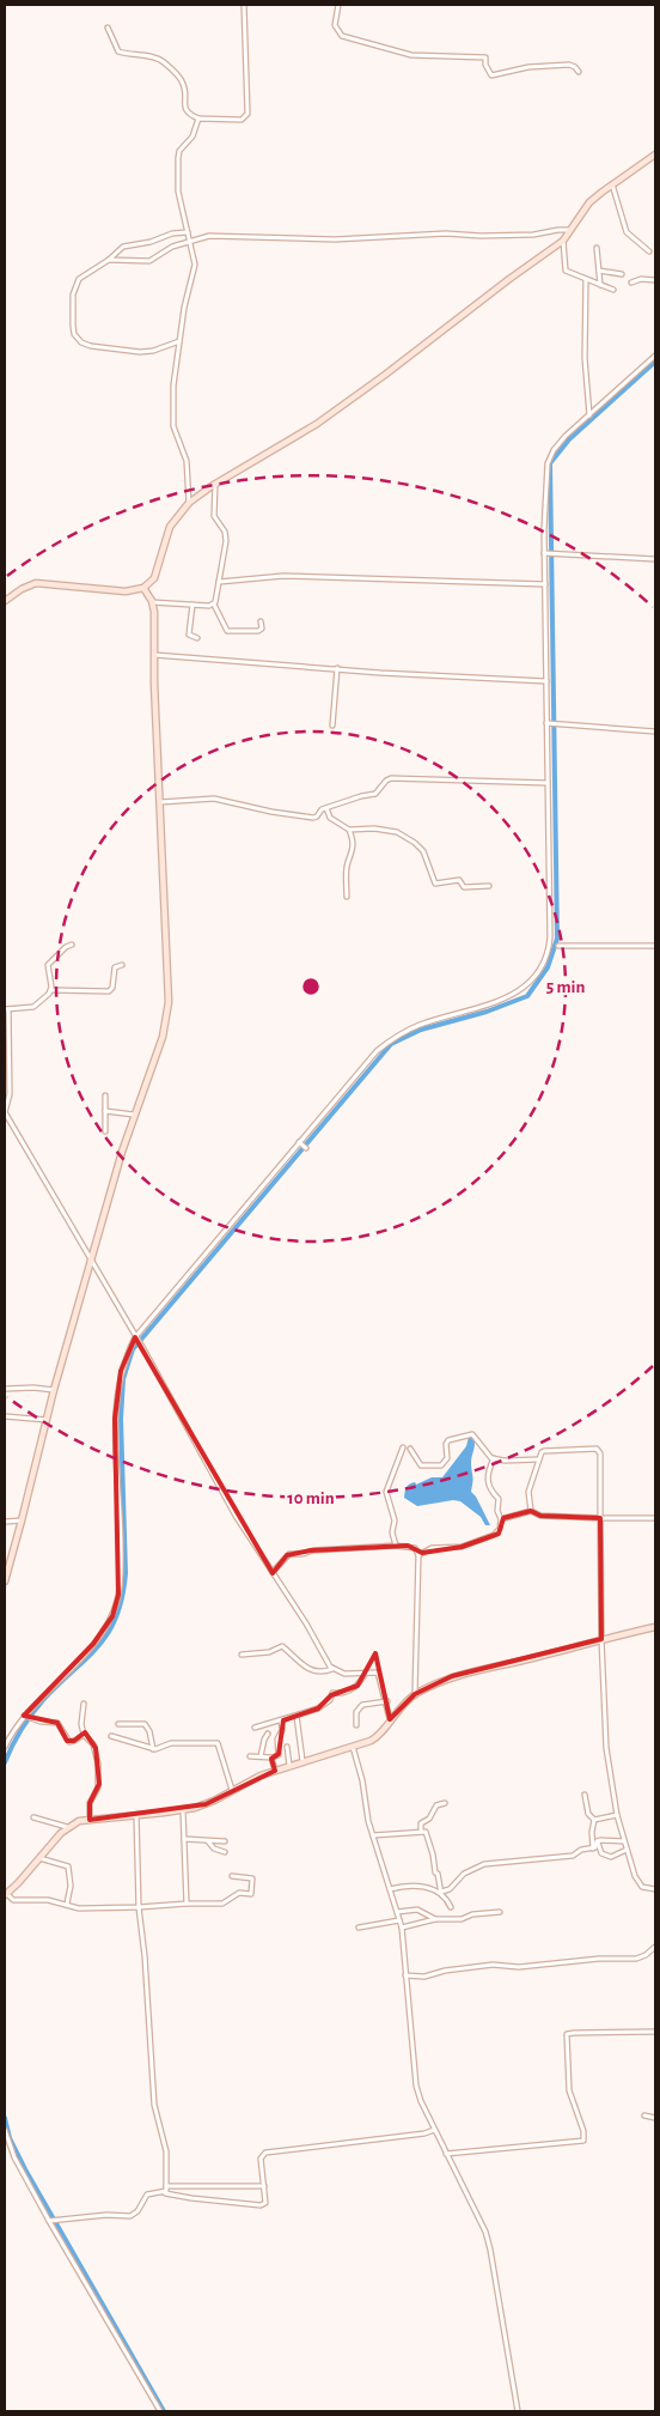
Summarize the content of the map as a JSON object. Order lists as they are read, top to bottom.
{
  "rings": ["5 min", "10 min"]
}
